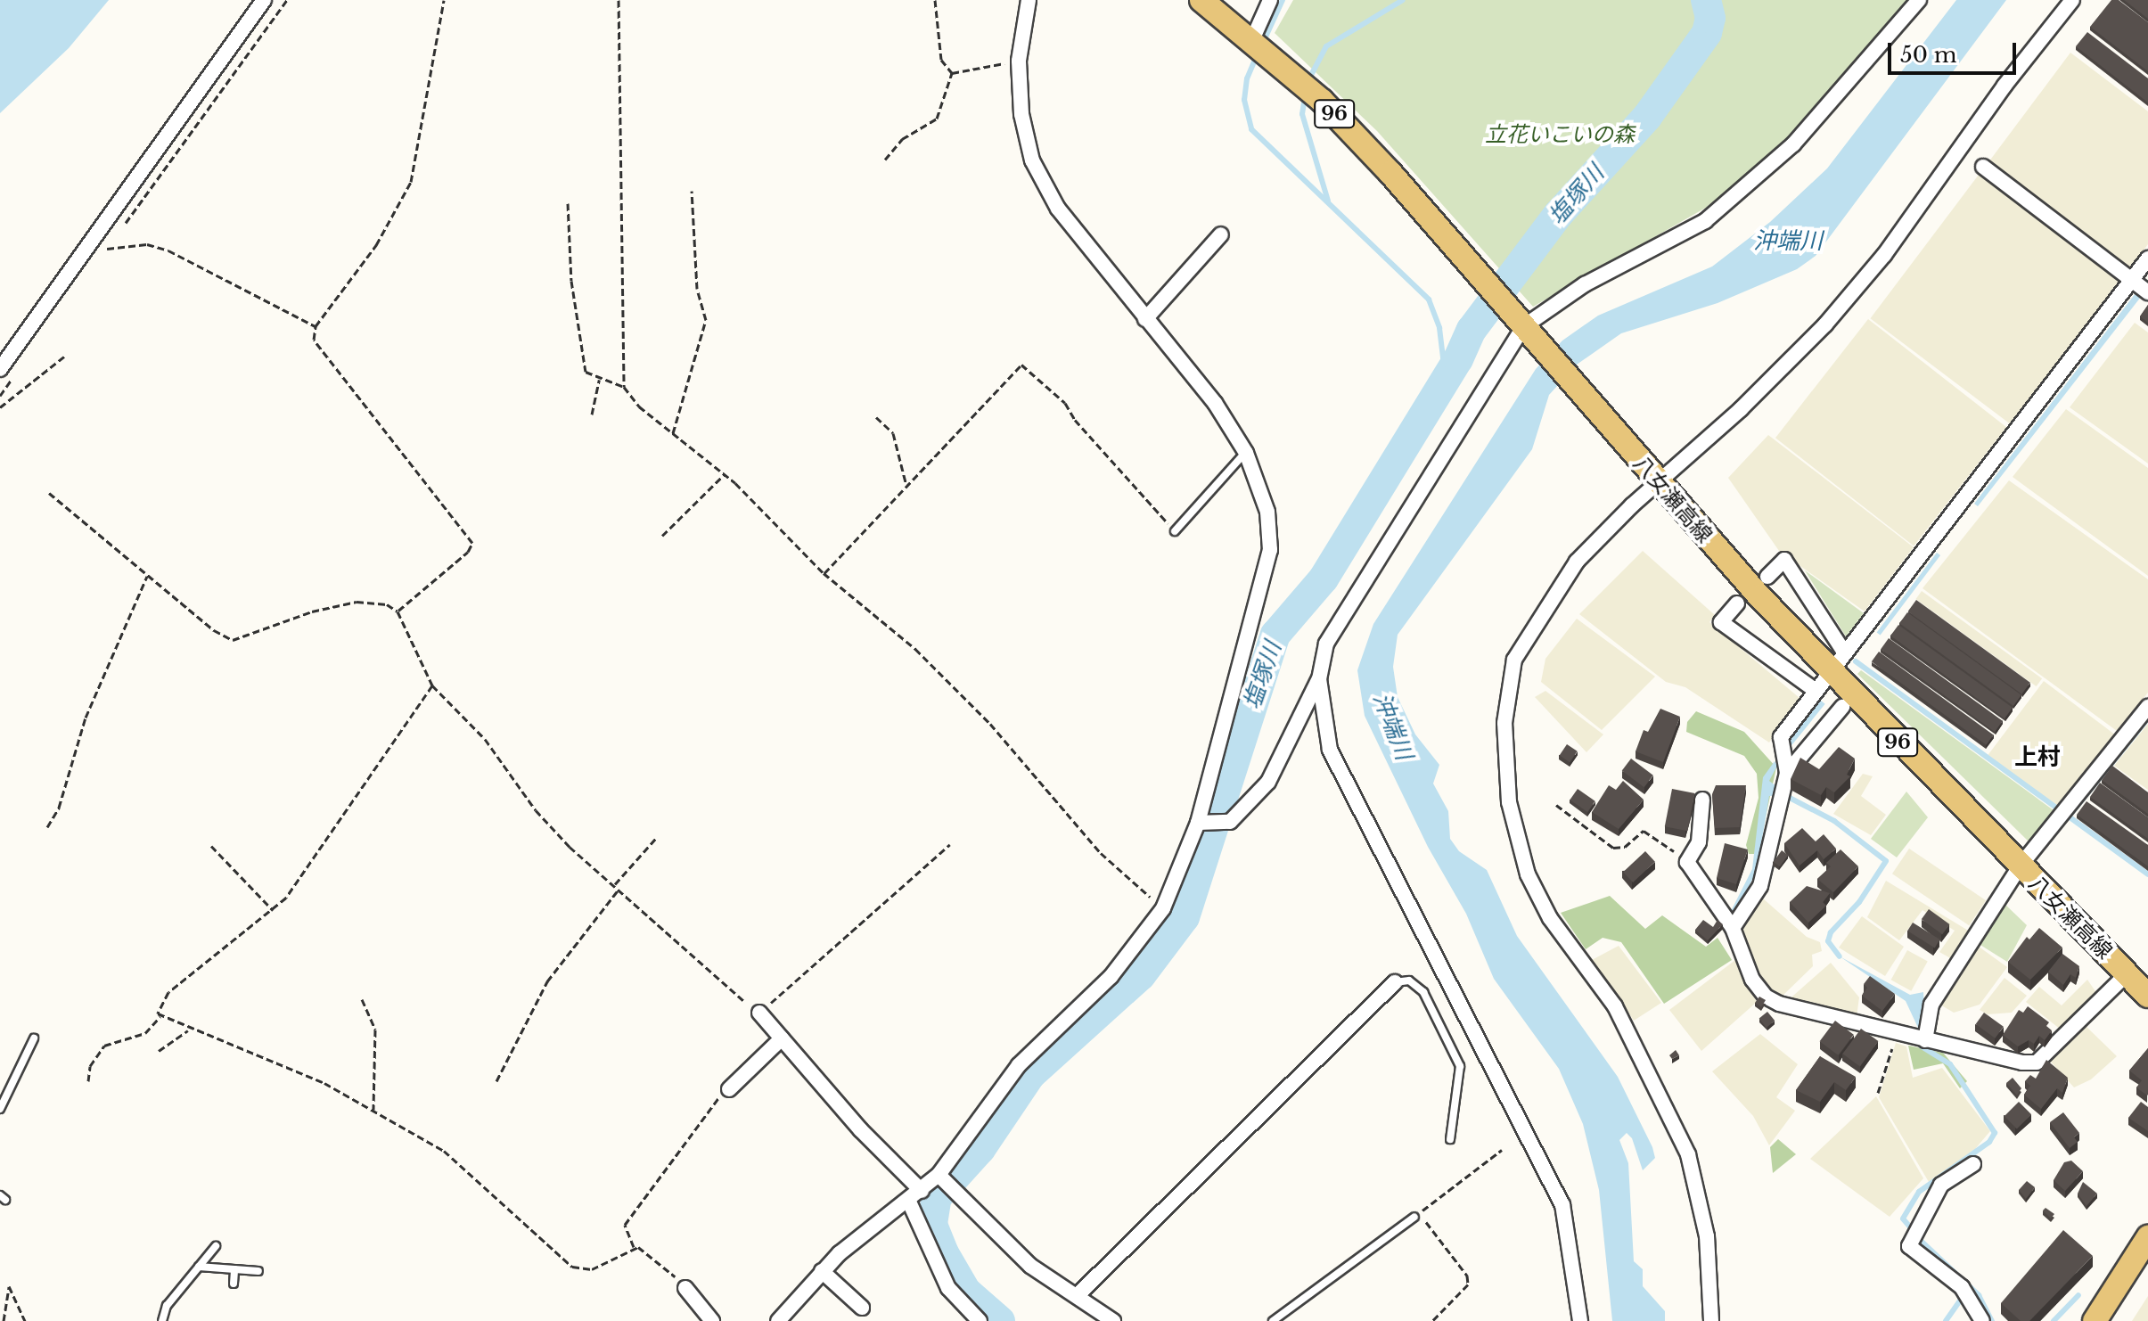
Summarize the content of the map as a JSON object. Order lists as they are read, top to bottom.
{
  "streets": {
    "main road": ["96", "八女瀬高線"]
  },
  "districts": ["上村"],
  "water": ["塩塚川", "沖端川"],
  "parks": ["立花いこいの森"],
  "scale_bar": "50 m"
}
